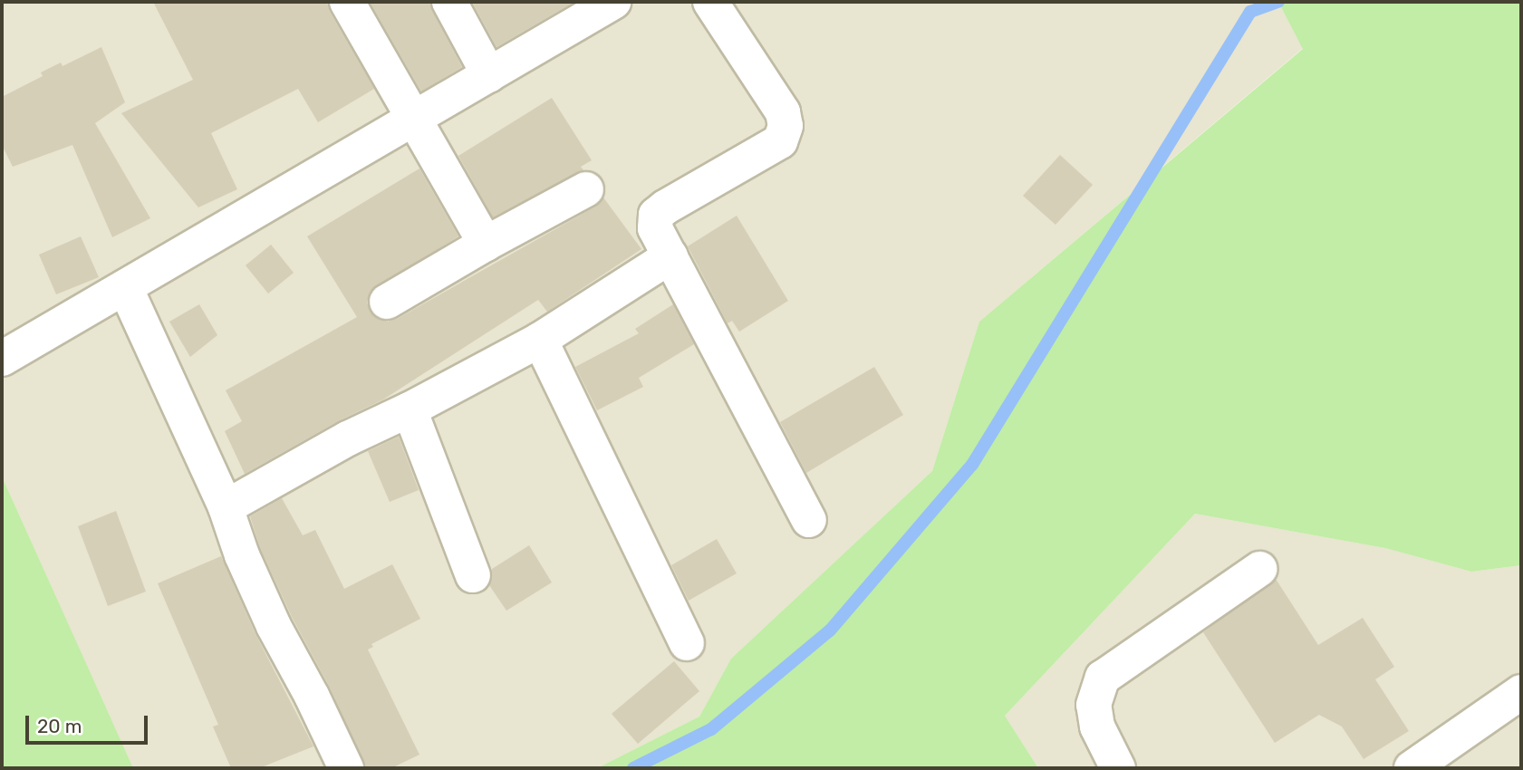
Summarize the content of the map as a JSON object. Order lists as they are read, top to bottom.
{
  "scale_bar": "20 m"
}
